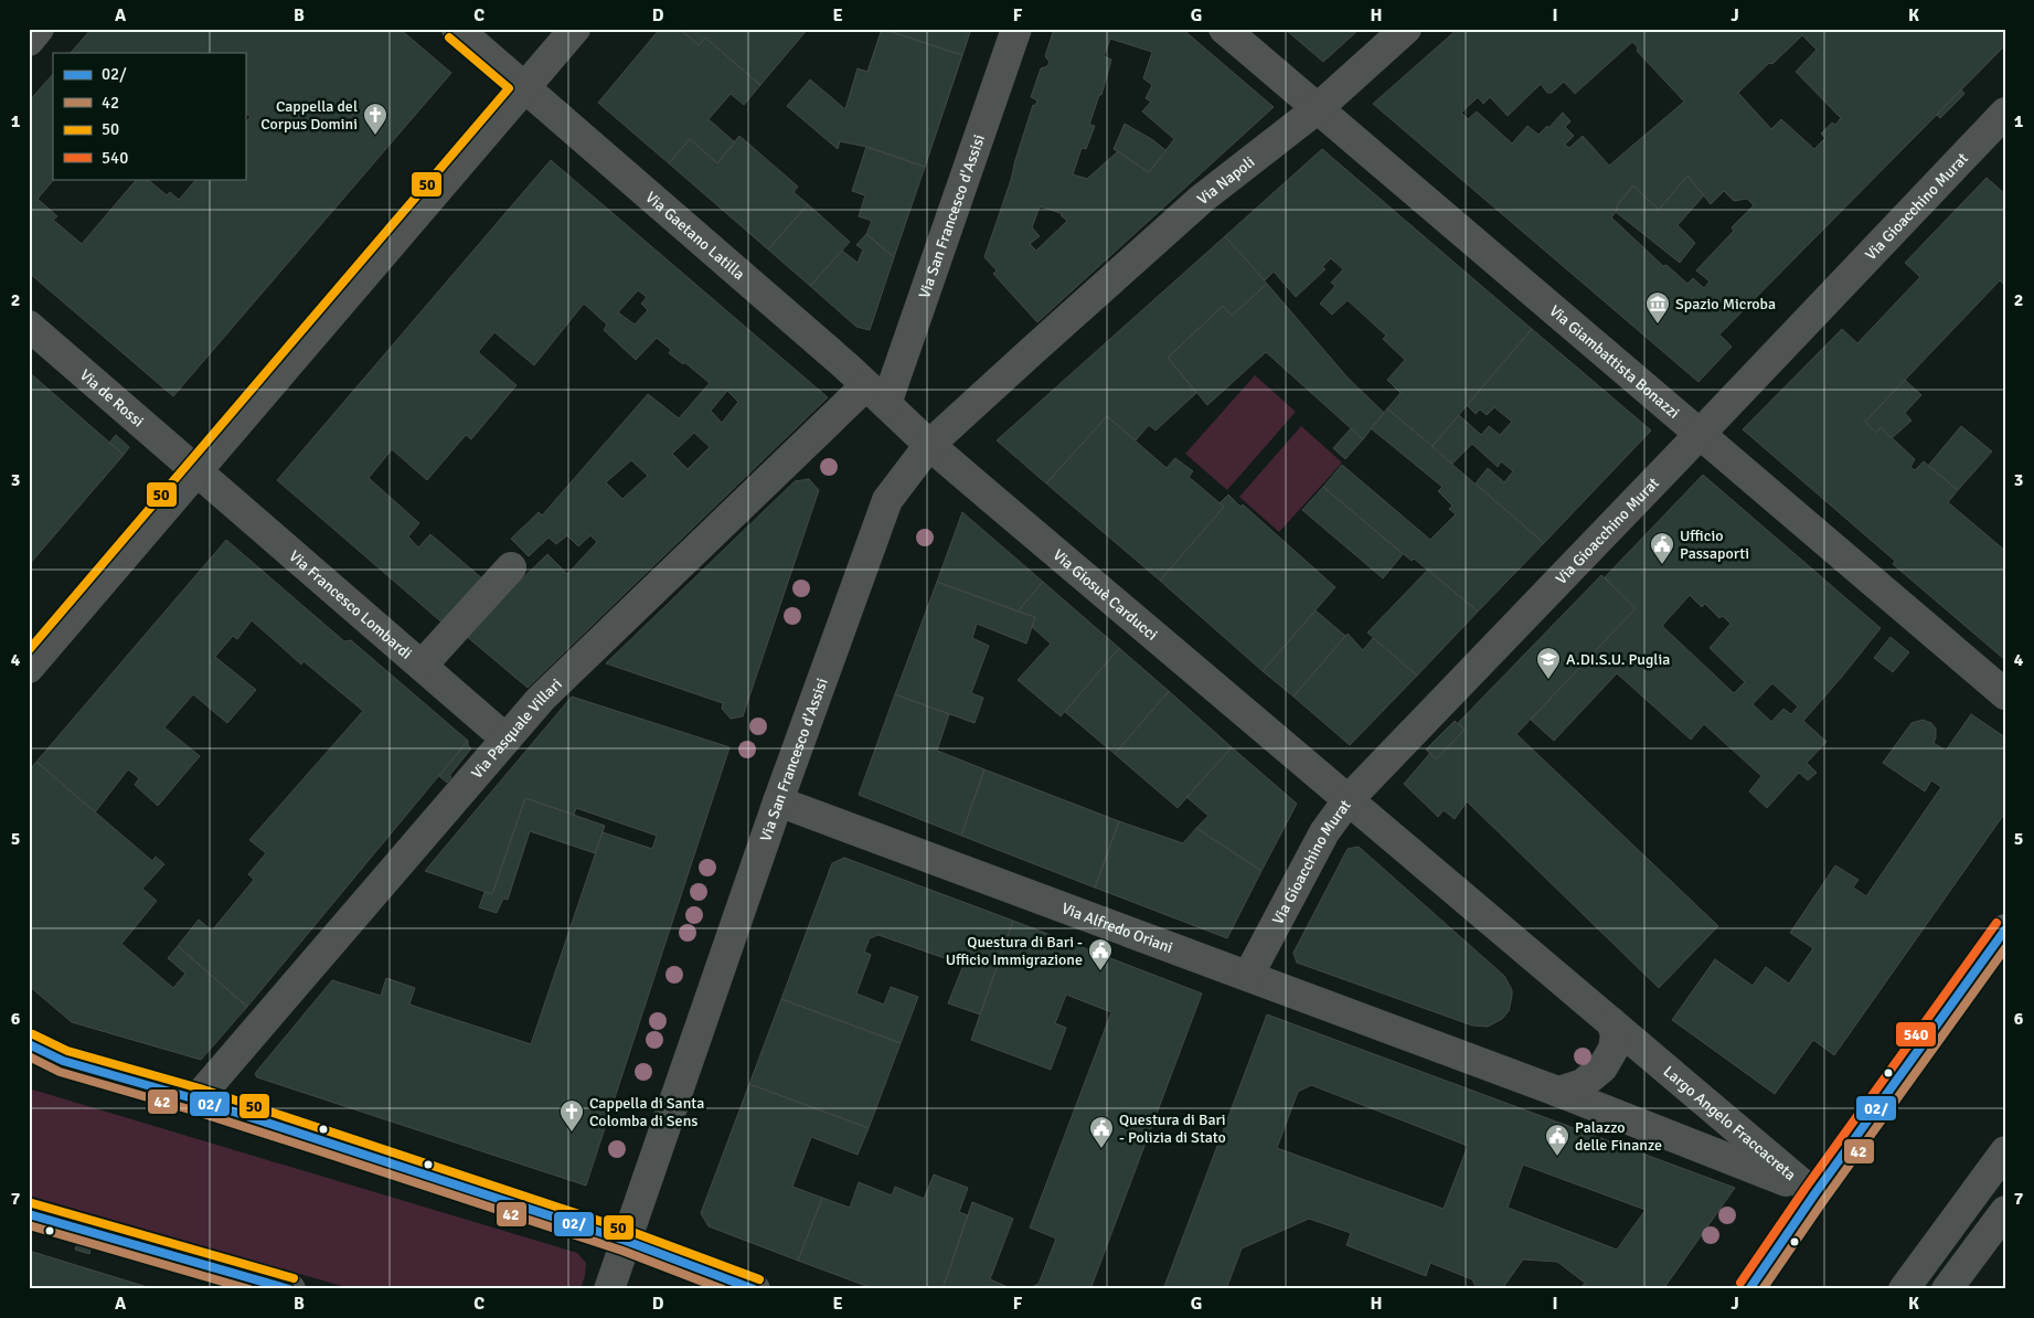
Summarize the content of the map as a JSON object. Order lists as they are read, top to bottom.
{
  "streets": {
    "street": [
      "Via Napoli",
      "Via Gioacchino Murat",
      "Via San Francesco d'Assisi",
      "Via Gaetano Latilla",
      "Via Giambattista Bonazzi",
      "Via de Rossi",
      "Via Giosuè Carducci",
      "Via Francesco Lombardi",
      "Via Pasquale Villari",
      "Via Alfredo Oriani",
      "Largo Angelo Fraccacreta"
    ]
  },
  "crossings": [
    ["Via Napoli", "Via San Francesco d'Assisi"],
    ["Via Napoli", "Via Giambattista Bonazzi"],
    ["Via Gioacchino Murat", "Via Giambattista Bonazzi"],
    ["Via Gioacchino Murat", "Via Giosuè Carducci"],
    ["Via Gioacchino Murat", "Via Alfredo Oriani"],
    ["Via Gioacchino Murat", "Largo Angelo Fraccacreta"],
    ["Via San Francesco d'Assisi", "Via Gaetano Latilla"],
    ["Via San Francesco d'Assisi", "Via Giosuè Carducci"],
    ["Via San Francesco d'Assisi", "Via Pasquale Villari"],
    ["Via San Francesco d'Assisi", "Via Alfredo Oriani"],
    ["Via Gaetano Latilla", "Via Giosuè Carducci"],
    ["Via Gaetano Latilla", "Via Pasquale Villari"],
    ["Via de Rossi", "Via Francesco Lombardi"],
    ["Via Giosuè Carducci", "Via Pasquale Villari"],
    ["Via Giosuè Carducci", "Largo Angelo Fraccacreta"],
    ["Via Francesco Lombardi", "Via Pasquale Villari"],
    ["Via Alfredo Oriani", "Largo Angelo Fraccacreta"]
  ],
  "places": {
    "church": ["Cappella del Corpus Domini", "Cappella di Santa Colomba di Sens"],
    "museum": ["Spazio Microba"],
    "public building": [
      "Ufficio Passaporti",
      "Questura di Bari - Ufficio Immigrazione",
      "Questura di Bari - Polizia di Stato",
      "Palazzo delle Finanze"
    ],
    "school or university": ["A.DI.S.U. Puglia"]
  },
  "lines": [
    "transit line 50",
    "transit line 540",
    "transit line 02/",
    "transit line 42"
  ],
  "legend": [
    "02/",
    "42",
    "50",
    "540"
  ],
  "grid": {
    "columns": [
      "A",
      "B",
      "C",
      "D",
      "E",
      "F",
      "G",
      "H",
      "I",
      "J",
      "K"
    ],
    "rows": [
      "1",
      "2",
      "3",
      "4",
      "5",
      "6",
      "7"
    ]
  }
}
